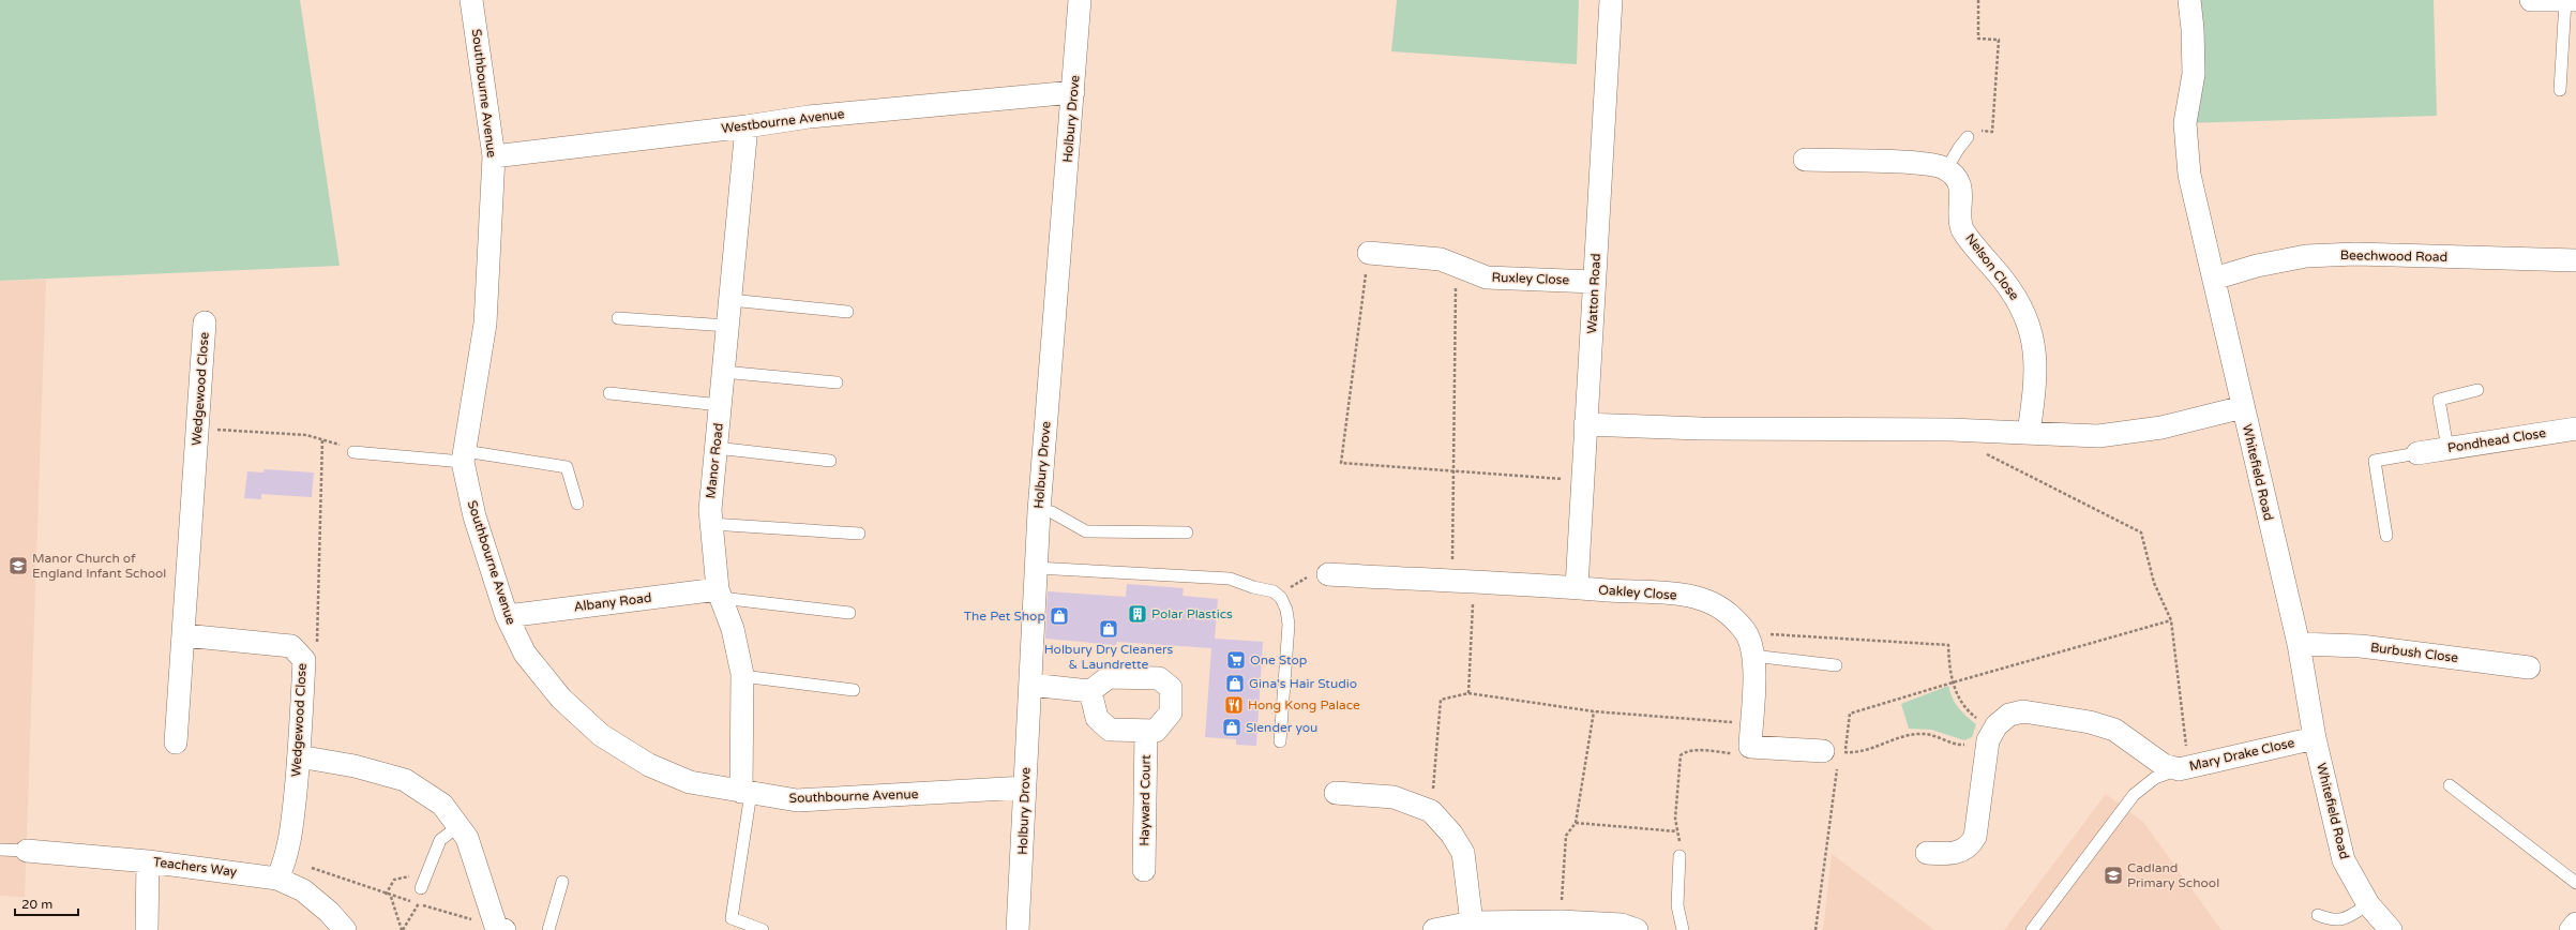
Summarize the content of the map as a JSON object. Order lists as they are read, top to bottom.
{
  "streets": {
    "street": [
      "Southbourne Avenue",
      "Holbury Drove",
      "Westbourne Avenue",
      "Beechwood Road",
      "Nelson Close",
      "Ruxley Close",
      "Watton Road",
      "Wedgewood Close",
      "Pondhead Close",
      "Manor Road",
      "Whitefield Road",
      "Oakley Close",
      "Albany Road",
      "Burbush Close",
      "Mary Drake Close",
      "Hayward Court",
      "Teachers Way"
    ]
  },
  "crossings": [
    ["Southbourne Avenue", "Holbury Drove"],
    ["Southbourne Avenue", "Westbourne Avenue"],
    ["Southbourne Avenue", "Manor Road"],
    ["Southbourne Avenue", "Albany Road"],
    ["Holbury Drove", "Westbourne Avenue"],
    ["Westbourne Avenue", "Manor Road"],
    ["Beechwood Road", "Whitefield Road"],
    ["Ruxley Close", "Watton Road"],
    ["Watton Road", "Oakley Close"],
    ["Wedgewood Close", "Teachers Way"],
    ["Manor Road", "Albany Road"],
    ["Whitefield Road", "Burbush Close"],
    ["Whitefield Road", "Mary Drake Close"]
  ],
  "places": {
    "school or university": ["Manor Church of England Infant School", "Cadland Primary School"],
    "building": ["Polar Plastics"],
    "shop": [
      "The Pet Shop",
      "Holbury Dry Cleaners & Laundrette",
      "Gina's Hair Studio",
      "Slender you"
    ],
    "supermarket": ["One Stop"],
    "restaurant": ["Hong Kong Palace"]
  },
  "scale_bar": "20 m"
}
